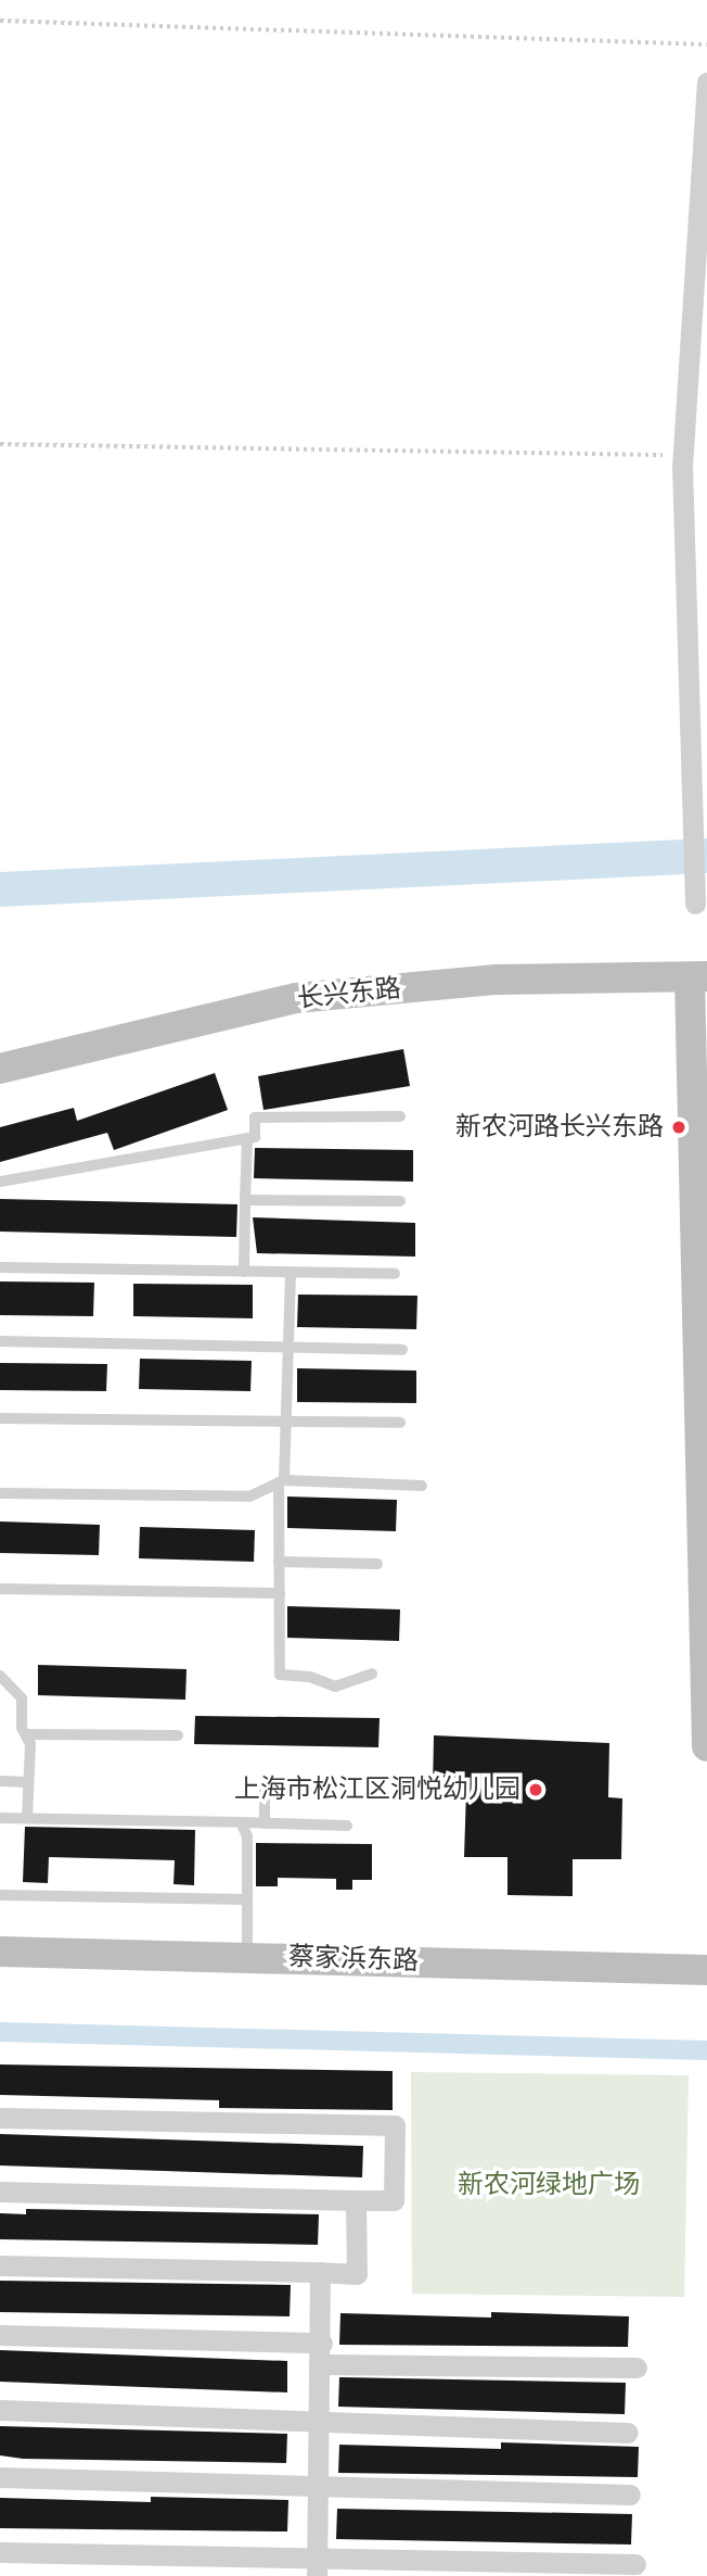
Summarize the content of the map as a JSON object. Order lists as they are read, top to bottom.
{
  "streets": {
    "street": ["长兴东路", "蔡家浜东路"]
  },
  "parks": ["新农河绿地广场"],
  "places": ["新农河路长兴东路", "上海市松江区洞悦幼儿园"]
}
